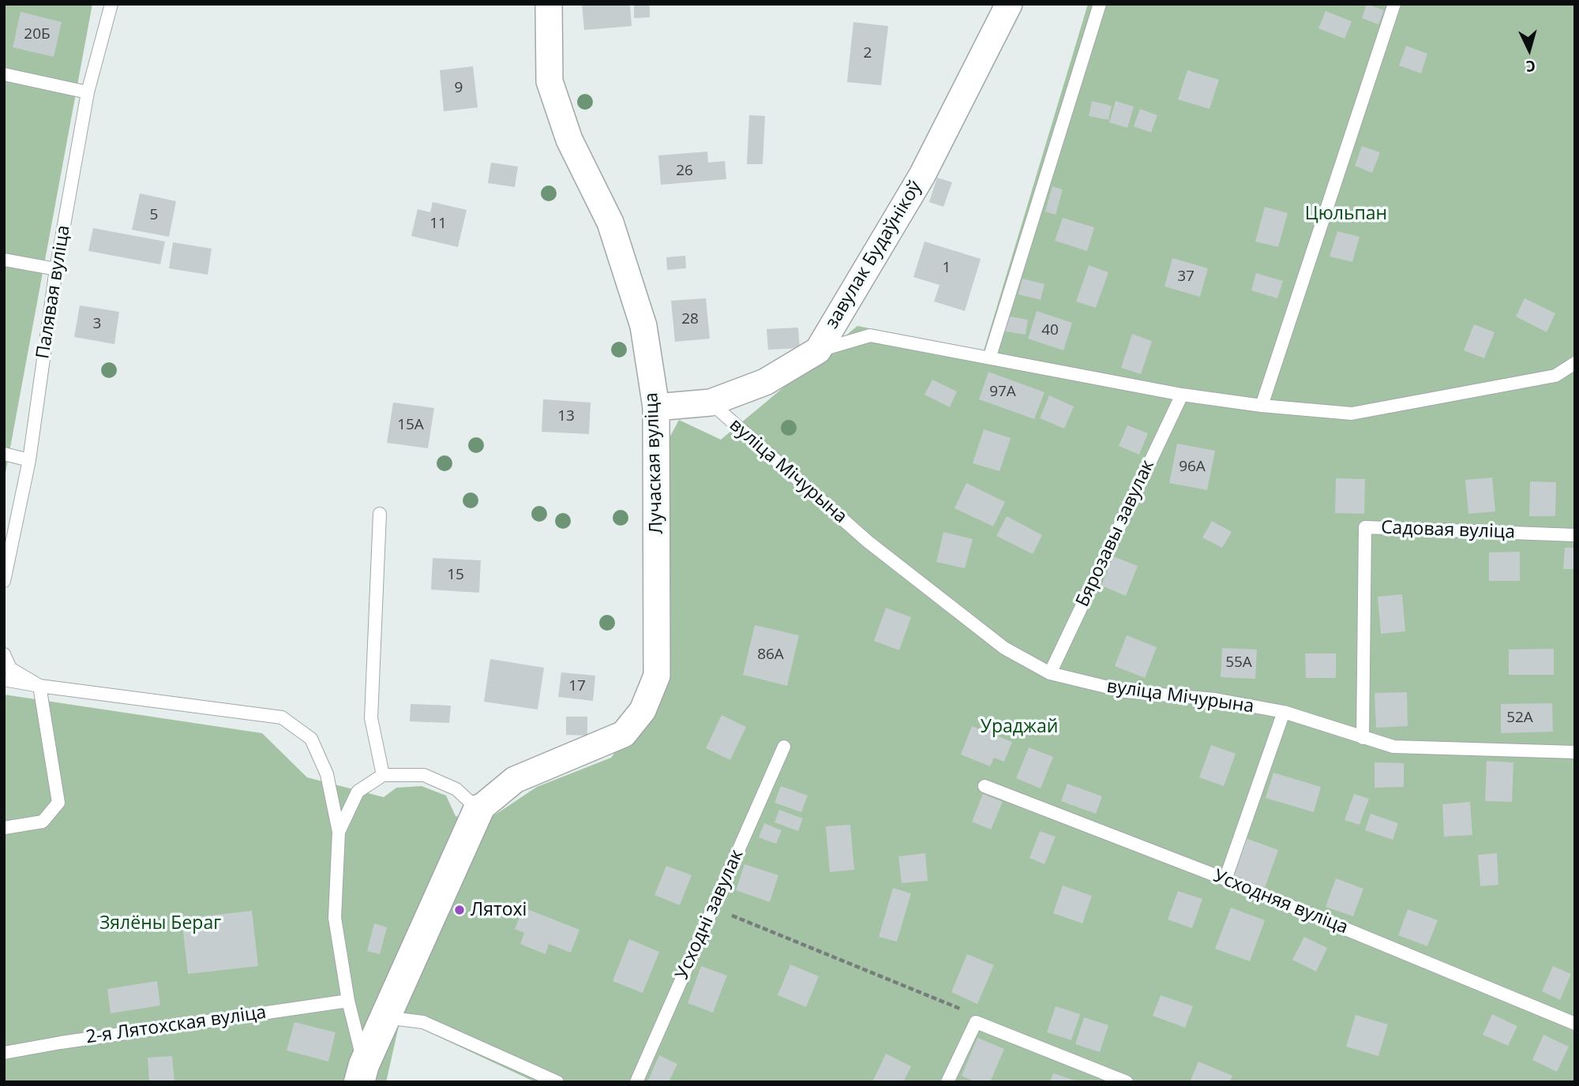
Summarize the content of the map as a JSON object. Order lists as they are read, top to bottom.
{
  "streets": {
    "street": ["завулак Будаўнікоў", "Лучаская вуліца"],
    "lane": [
      "Палявая вуліца",
      "вуліца Мічурына",
      "Садовая вуліца",
      "Бярозавы завулак",
      "Усходняя вуліца",
      "Усходні завулак",
      "2-я Лятохская вуліца"
    ]
  },
  "crossings": [
    ["завулак Будаўнікоў", "Лучаская вуліца"],
    ["завулак Будаўнікоў", "вуліца Мічурына"],
    ["вуліца Мічурына", "Садовая вуліца"],
    ["вуліца Мічурына", "Бярозавы завулак"]
  ],
  "parks": ["Цюльпан", "Ураджай", "Зялёны Бераг"],
  "places": ["Лятохі"],
  "house_numbers": [
    "20Б",
    "2",
    "9",
    "26",
    "5",
    "11",
    "1",
    "37",
    "28",
    "3",
    "40",
    "97А",
    "13",
    "15А",
    "96А",
    "15",
    "86А",
    "55А",
    "17",
    "52А"
  ],
  "north": "bottom"
}
